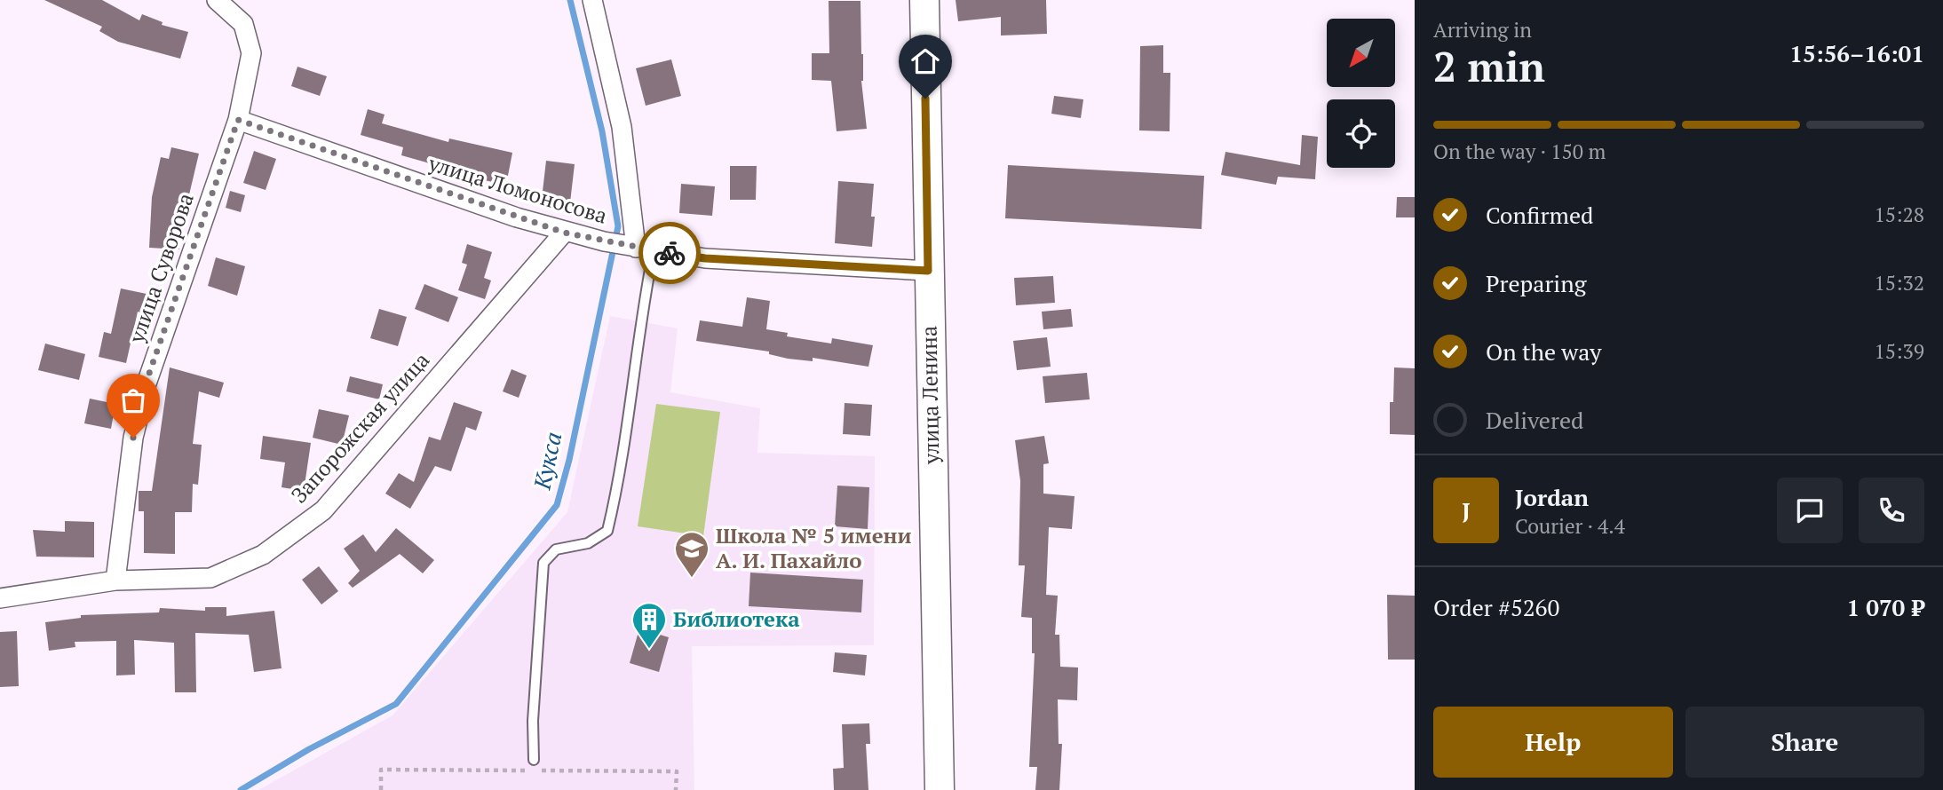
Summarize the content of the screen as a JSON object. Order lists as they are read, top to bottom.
{
  "streets": {
    "street": [
      "улица Ломоносова",
      "улица Суворова",
      "улица Ленина",
      "Запорожская улица"
    ]
  },
  "crossings": [
    ["улица Ломоносова", "улица Суворова"],
    ["улица Ломоносова", "улица Ленина"],
    ["улица Ломоносова", "Запорожская улица"],
    ["улица Суворова", "Запорожская улица"]
  ],
  "water": ["Кукса"],
  "places": {
    "school or university": ["Школа № 5 имени А. И. Пахайло"],
    "building": ["Библиотека"]
  },
  "north": "bottom left",
  "page": {
    "heading": ["2 min", "Arriving in", "15:56–16:01"],
    "panel": [
      "Jordan",
      "Courier · 4.4",
      "Order #5260",
      "1 070 ₽"
    ],
    "bar": "On the way · 150 m",
    "list": [
      ["Confirmed", "15:28"],
      ["Preparing", "15:32"],
      ["On the way", "15:39"],
      "Delivered"
    ],
    "round": "J",
    "buttons": ["Help", "Share"]
  }
}
